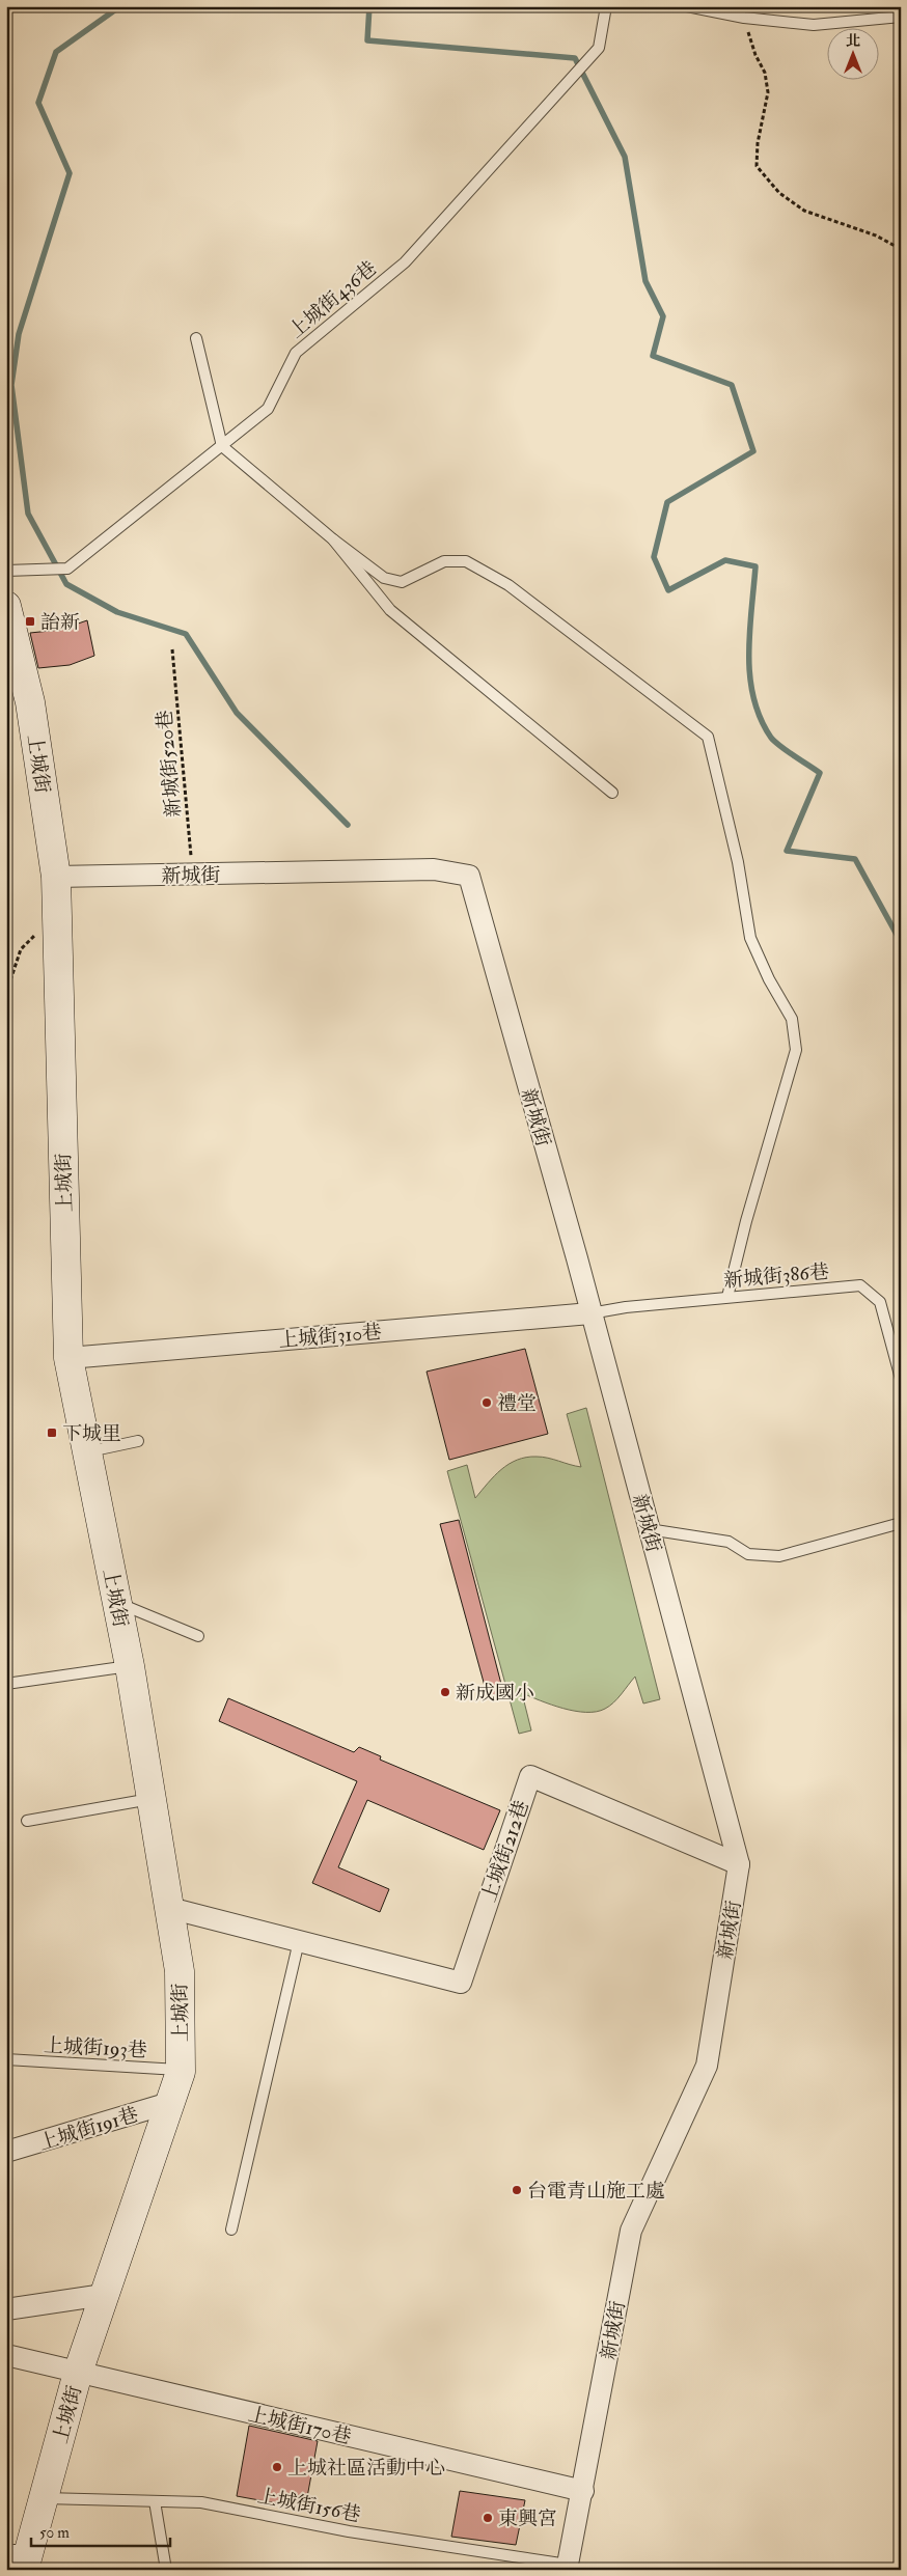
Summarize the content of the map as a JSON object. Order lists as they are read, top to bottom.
{
  "streets": {
    "street": [
      "上城街",
      "新城街",
      "上城街310巷",
      "上城街212巷",
      "上城街191巷",
      "上城街170巷"
    ],
    "lane": [
      "上城街436巷",
      "新城街386巷",
      "上城街193巷",
      "上城街156巷"
    ],
    "path": ["新城街520巷"]
  },
  "crossings": [
    ["上城街", "新城街"],
    ["上城街", "上城街310巷"],
    ["上城街", "上城街212巷"],
    ["上城街", "上城街193巷"],
    ["上城街", "上城街191巷"],
    ["上城街", "上城街170巷"],
    ["上城街", "上城街156巷"],
    ["新城街520巷", "新城街"],
    ["新城街", "新城街386巷"],
    ["新城街", "上城街310巷"],
    ["新城街", "上城街212巷"],
    ["新城街", "上城街170巷"],
    ["新城街", "上城街156巷"],
    ["新城街386巷", "上城街310巷"]
  ],
  "places": {
    "transit": ["詒新", "下城里"],
    "other": [
      "禮堂",
      "新成國小",
      "台電青山施工處",
      "上城社區活動中心",
      "東興宮"
    ]
  },
  "scale_bar": "50 m",
  "north": "top"
}
